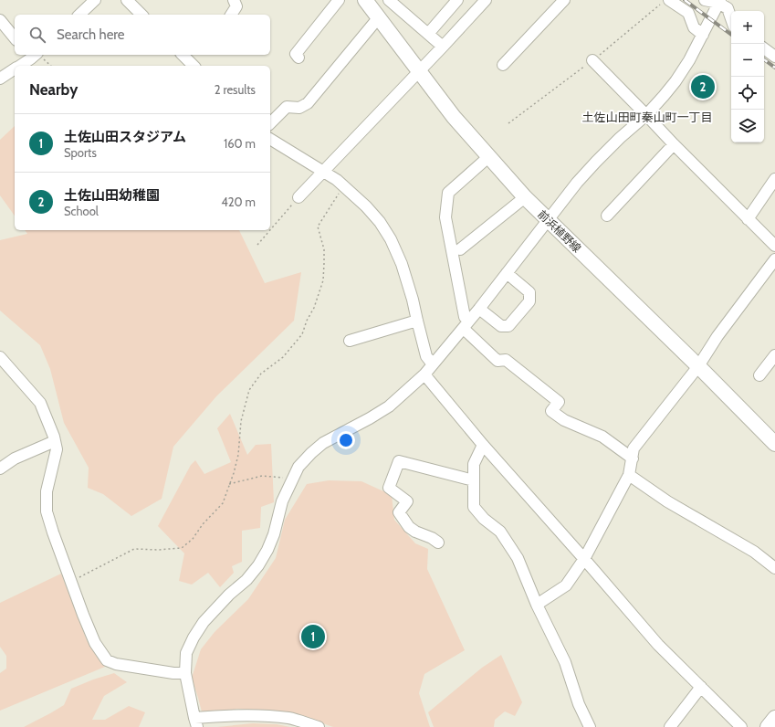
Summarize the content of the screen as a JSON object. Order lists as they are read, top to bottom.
{
  "streets": {
    "main road": ["前浜植野線"]
  },
  "districts": ["土佐山田町秦山町一丁目"],
  "page": {
    "map_buttons": ["+", "−"],
    "search": "Search here",
    "heading": ["Nearby", "2 results"],
    "pins": ["2", "1"],
    "list": [
      {
        "mark": "1",
        "name": "土佐山田スタジアム",
        "note": "Sports",
        "value": "160 m"
      },
      {
        "mark": "2",
        "name": "土佐山田幼稚園",
        "note": "School",
        "value": "420 m"
      }
    ]
  }
}
